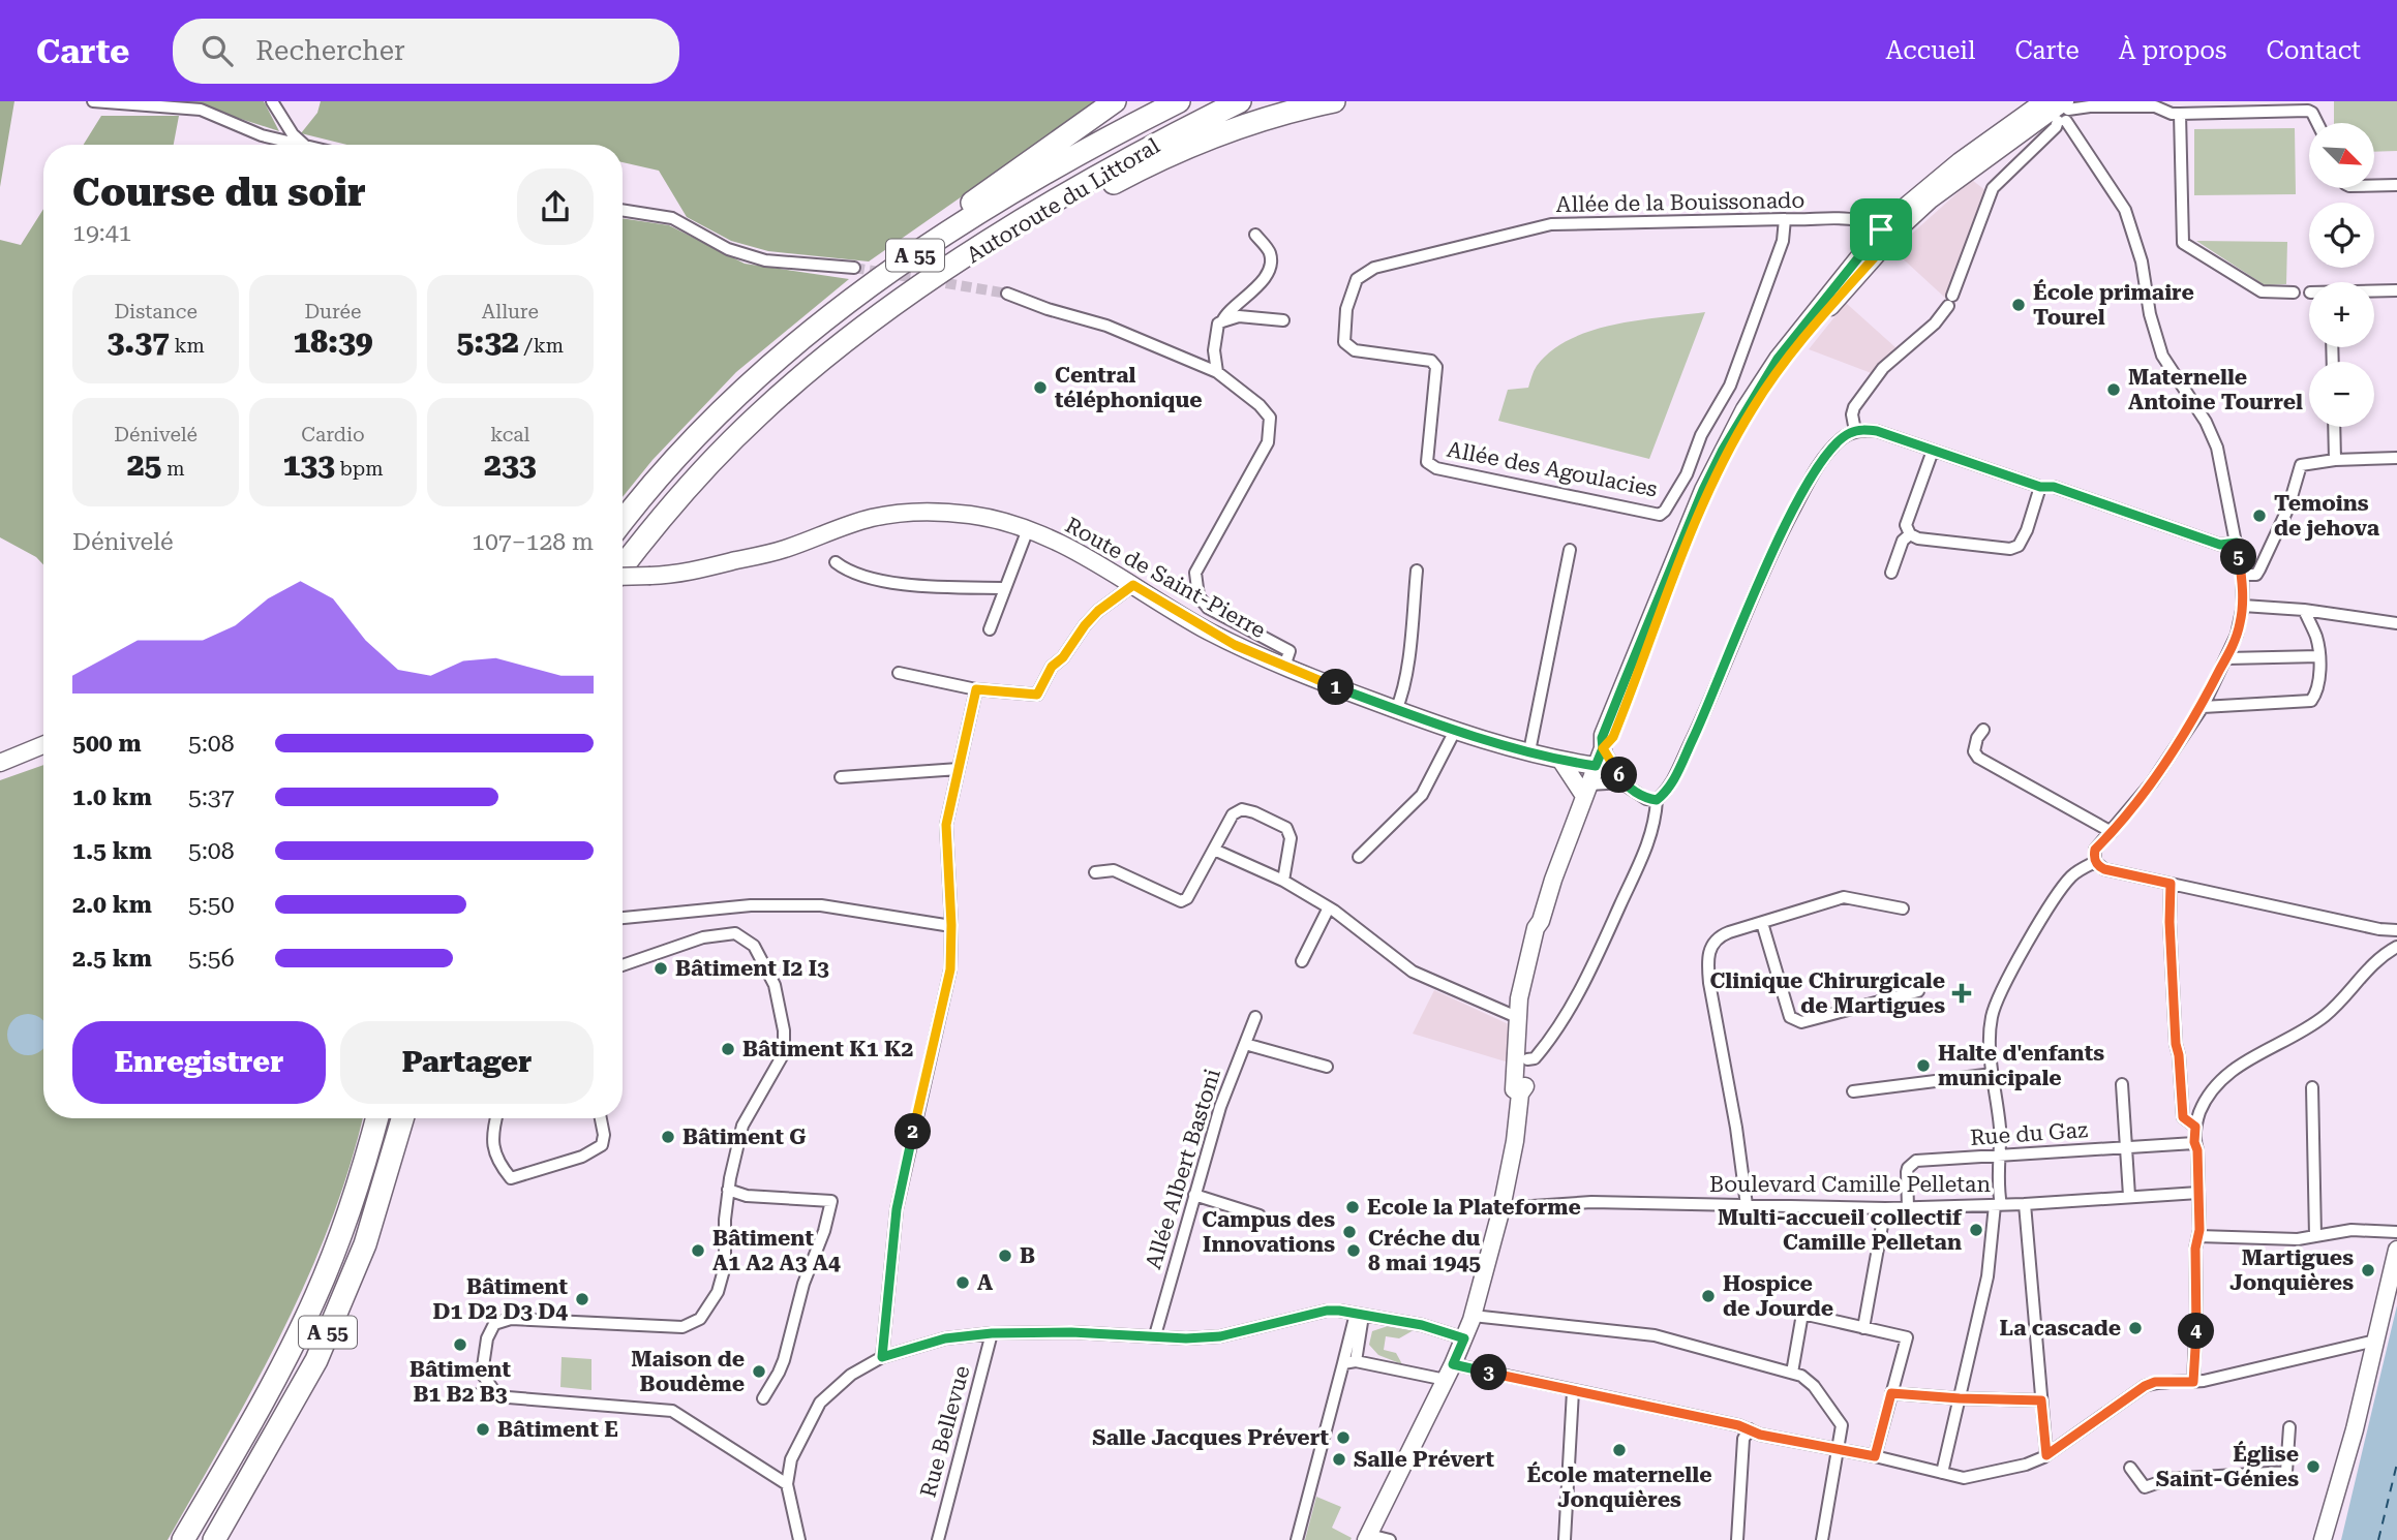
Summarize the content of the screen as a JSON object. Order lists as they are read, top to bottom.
{
  "streets": {
    "highway": ["Autoroute du Littoral", "A 55"],
    "main road": ["Route de Saint-Pierre"],
    "street": [
      "Allée de la Bouissonado",
      "Allée des Agoulacies",
      "Rue du Gaz",
      "Allée Albert Bastoni",
      "Boulevard Camille Pelletan",
      "Rue Bellevue"
    ]
  },
  "crossings": [
    ["Allée de la Bouissonado", "Allée des Agoulacies"],
    ["Rue du Gaz", "Boulevard Camille Pelletan"]
  ],
  "places": {
    "other": [
      "École primaire Tourel",
      "Central téléphonique",
      "Maternelle Antoine Tourrel",
      "Temoins de jehova",
      "Bâtiment I2 I3",
      "Bâtiment K1 K2",
      "Halte d'enfants municipale",
      "Bâtiment G",
      "Ecole la Plateforme",
      "Multi-accueil collectif Camille Pelletan",
      "Campus des Innovations",
      "Bâtiment A1 A2 A3 A4",
      "Créche du 8 mai 1945",
      "B",
      "Martigues Jonquières",
      "A",
      "Hospice de Jourde",
      "Bâtiment D1 D2 D3 D4",
      "La cascade",
      "Bâtiment B1 B2 B3",
      "Maison de Boudème",
      "Bâtiment E",
      "Salle Jacques Prévert",
      "École maternelle Jonquières",
      "Salle Prévert",
      "Église Saint-Génies"
    ],
    "health": ["Clinique Chirurgicale de Martigues"]
  },
  "north": "bottom right",
  "page": {
    "header": "Carte",
    "search": "Rechercher",
    "nav": [
      "Accueil",
      "Carte",
      "À propos",
      "Contact"
    ],
    "map_buttons": ["+", "−"],
    "heading": ["Course du soir", "19:41"],
    "stats": [
      ["Distance", "3.37 km"],
      ["Durée", "18:39"],
      ["Allure", "5:32 /km"],
      ["Dénivelé", "25 m"],
      ["Cardio", "133 bpm"],
      ["kcal", "233"]
    ],
    "chart": ["Dénivelé", "107–128 m"],
    "pins": [
      "5",
      "1",
      "6",
      "2",
      "4",
      "3"
    ],
    "list": [
      {
        "name": "500 m",
        "note": "5:08"
      },
      {
        "name": "1.0 km",
        "note": "5:37"
      },
      {
        "name": "1.5 km",
        "note": "5:08"
      },
      {
        "name": "2.0 km",
        "note": "5:50"
      },
      {
        "name": "2.5 km",
        "note": "5:56"
      }
    ],
    "buttons": ["Enregistrer", "Partager"]
  }
}
